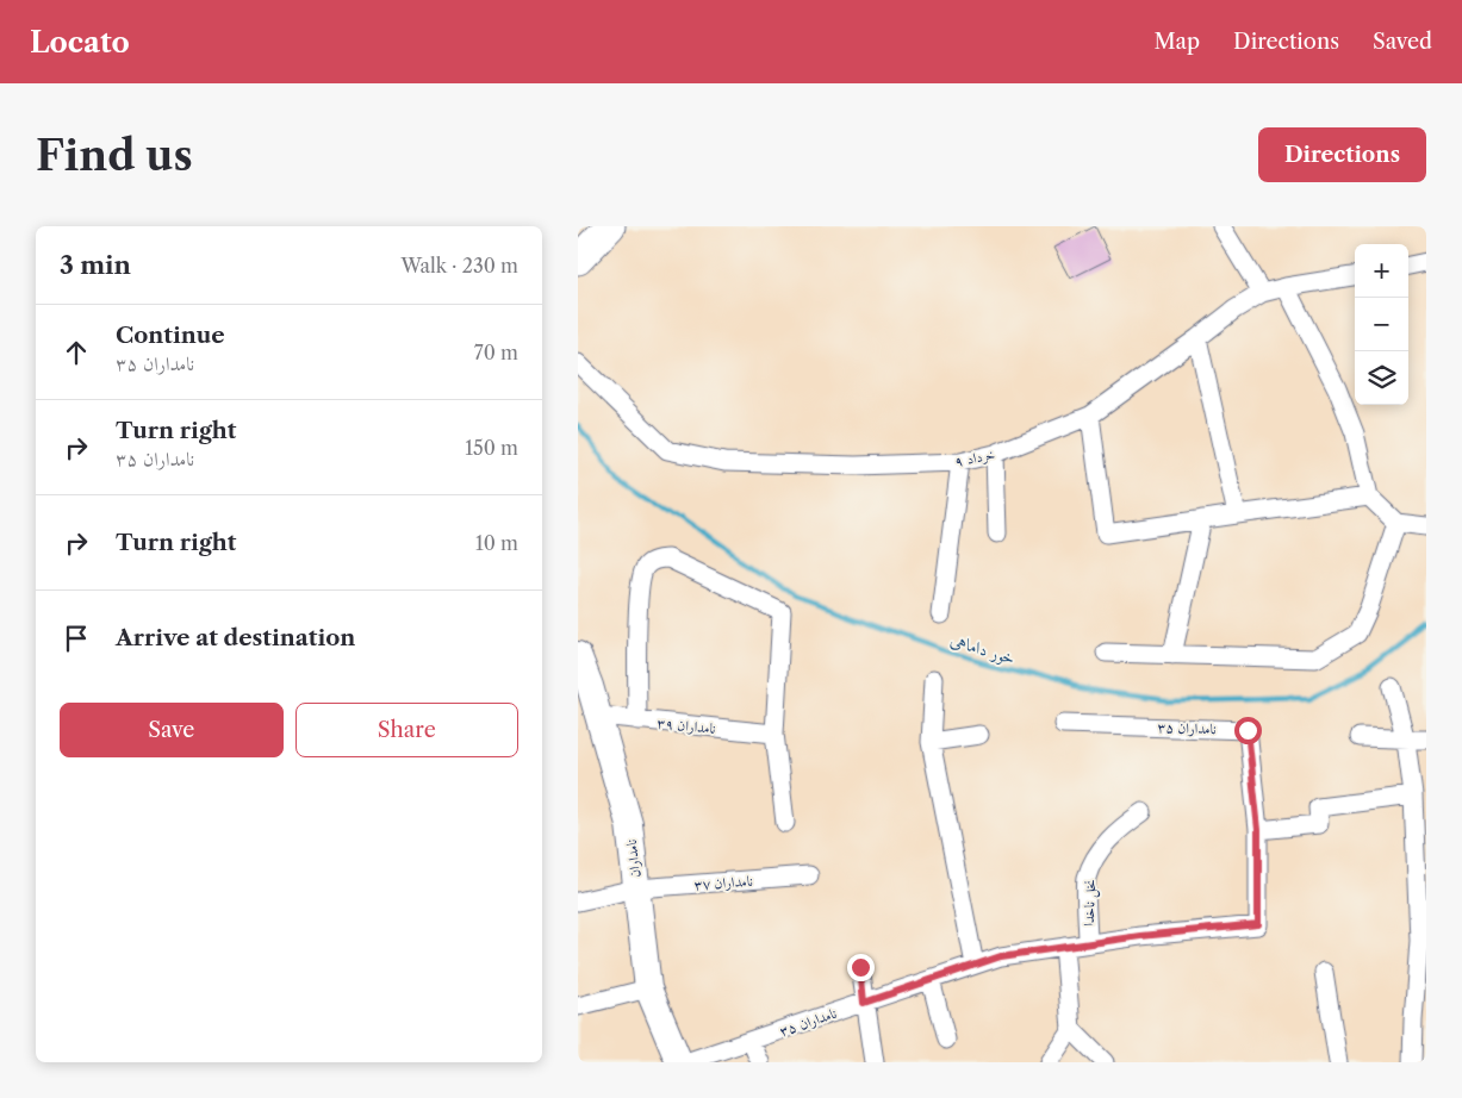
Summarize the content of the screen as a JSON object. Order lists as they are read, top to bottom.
{
  "streets": {
    "street": [
      "خرداد ۹",
      "نامداران ۳۹",
      "نامداران ۳۵",
      "نامداران",
      "نامداران ۳۷",
      "نخل ناخدا"
    ]
  },
  "crossings": [
    ["نامداران ۳۹", "نامداران"],
    ["نامداران ۳۵", "نخل ناخدا"],
    ["نامداران", "نامداران ۳۷"]
  ],
  "water": ["خور داماهی"],
  "page": {
    "header": "Locato",
    "nav": ["Map", "Directions", "Saved"],
    "buttons": [
      "Directions",
      ["Save", "Share"]
    ],
    "title": "Find us",
    "heading": ["3 min", "Walk · 230 m"],
    "map_buttons": ["+", "−"],
    "list": [
      ["Continue", "نامداران ۳۵", "70 m"],
      ["Turn right", "نامداران ۳۵", "150 m"],
      ["Turn right", "10 m"],
      "Arrive at destination"
    ]
  }
}
